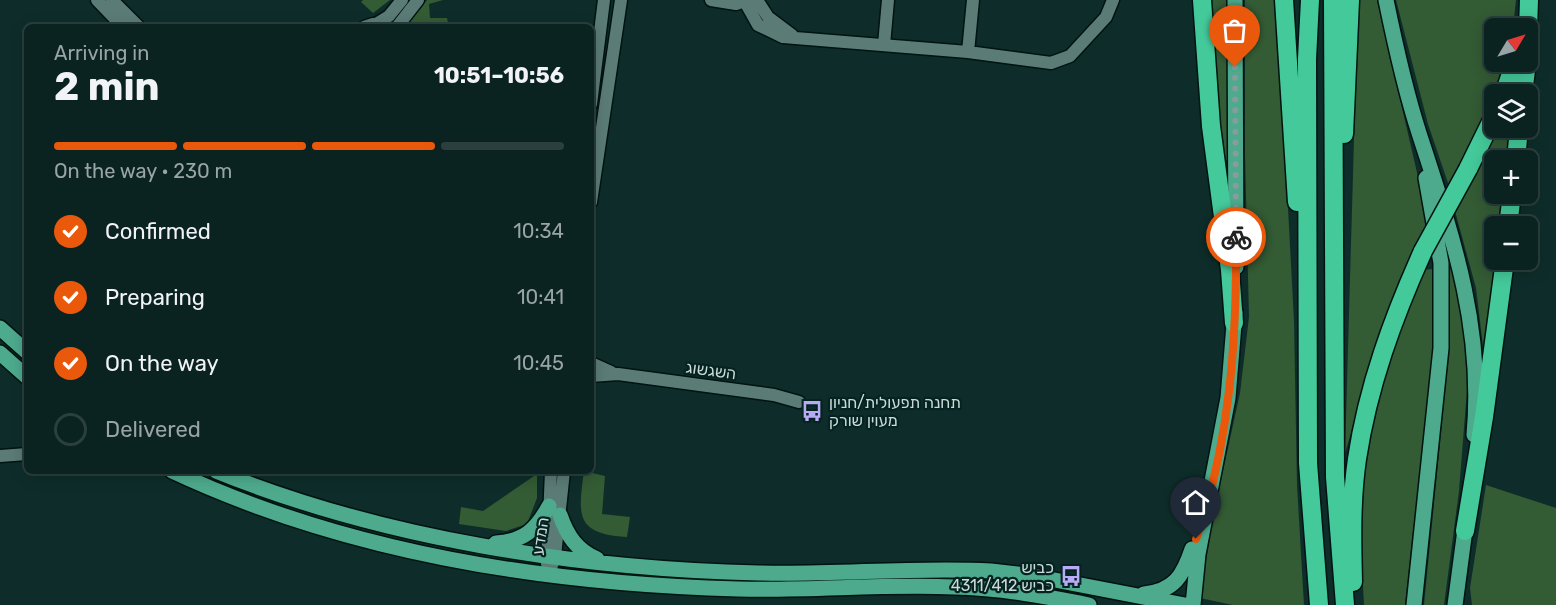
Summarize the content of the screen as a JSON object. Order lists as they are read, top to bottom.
{
  "streets": {
    "street": ["השגשוג", "המדע"]
  },
  "places": {
    "bus stop": ["תחנה תפעולית/חניון מעוין שורק", "כביש 4311/כביש 412"]
  },
  "north": "top right",
  "page": {
    "map_buttons": ["+", "−"],
    "heading": ["2 min", "Arriving in", "10:51–10:56"],
    "bar": "On the way · 230 m",
    "list": [
      ["Confirmed", "10:34"],
      ["Preparing", "10:41"],
      ["On the way", "10:45"],
      "Delivered"
    ]
  }
}
